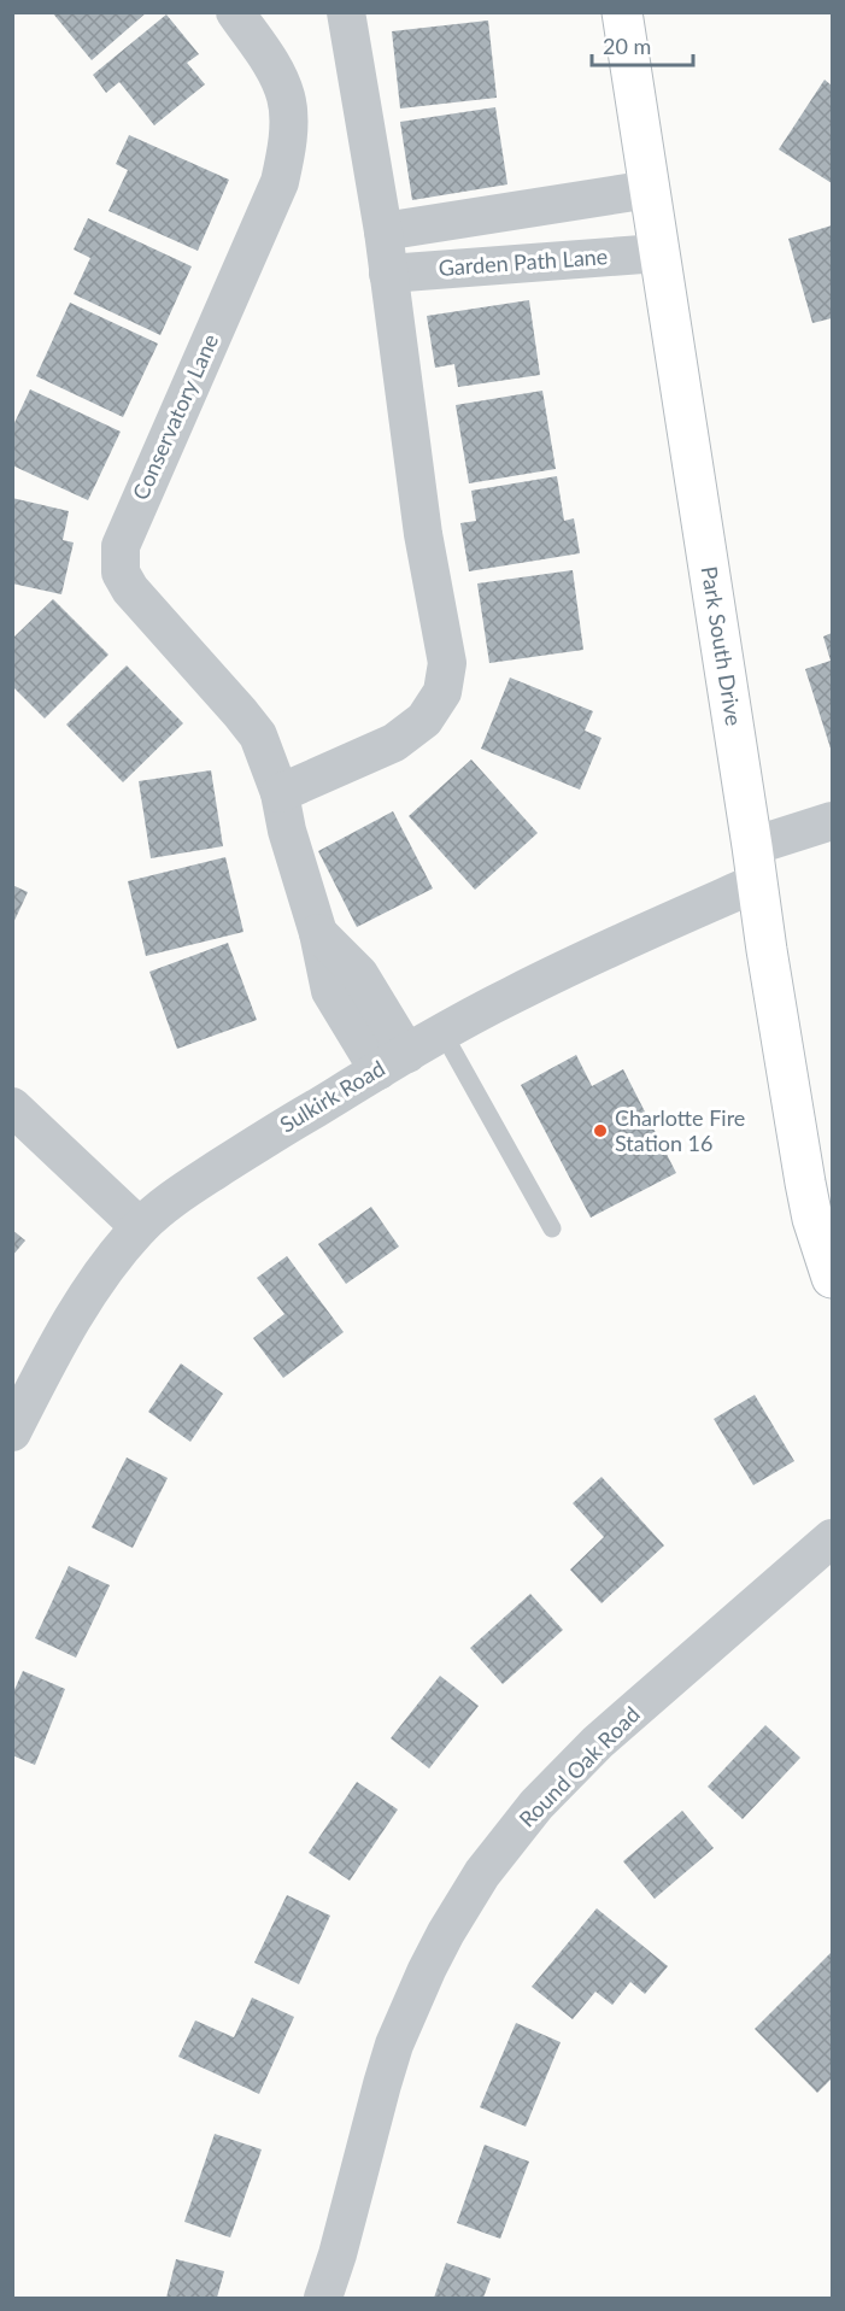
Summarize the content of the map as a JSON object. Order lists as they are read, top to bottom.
{
  "streets": {
    "street": [
      "Garden Path Lane",
      "Conservatory Lane",
      "Park South Drive",
      "Sulkirk Road",
      "Round Oak Road"
    ]
  },
  "crossings": [
    ["Garden Path Lane", "Park South Drive"],
    ["Conservatory Lane", "Sulkirk Road"],
    ["Park South Drive", "Sulkirk Road"]
  ],
  "places": ["Charlotte Fire Station 16"],
  "scale_bar": "20 m"
}
